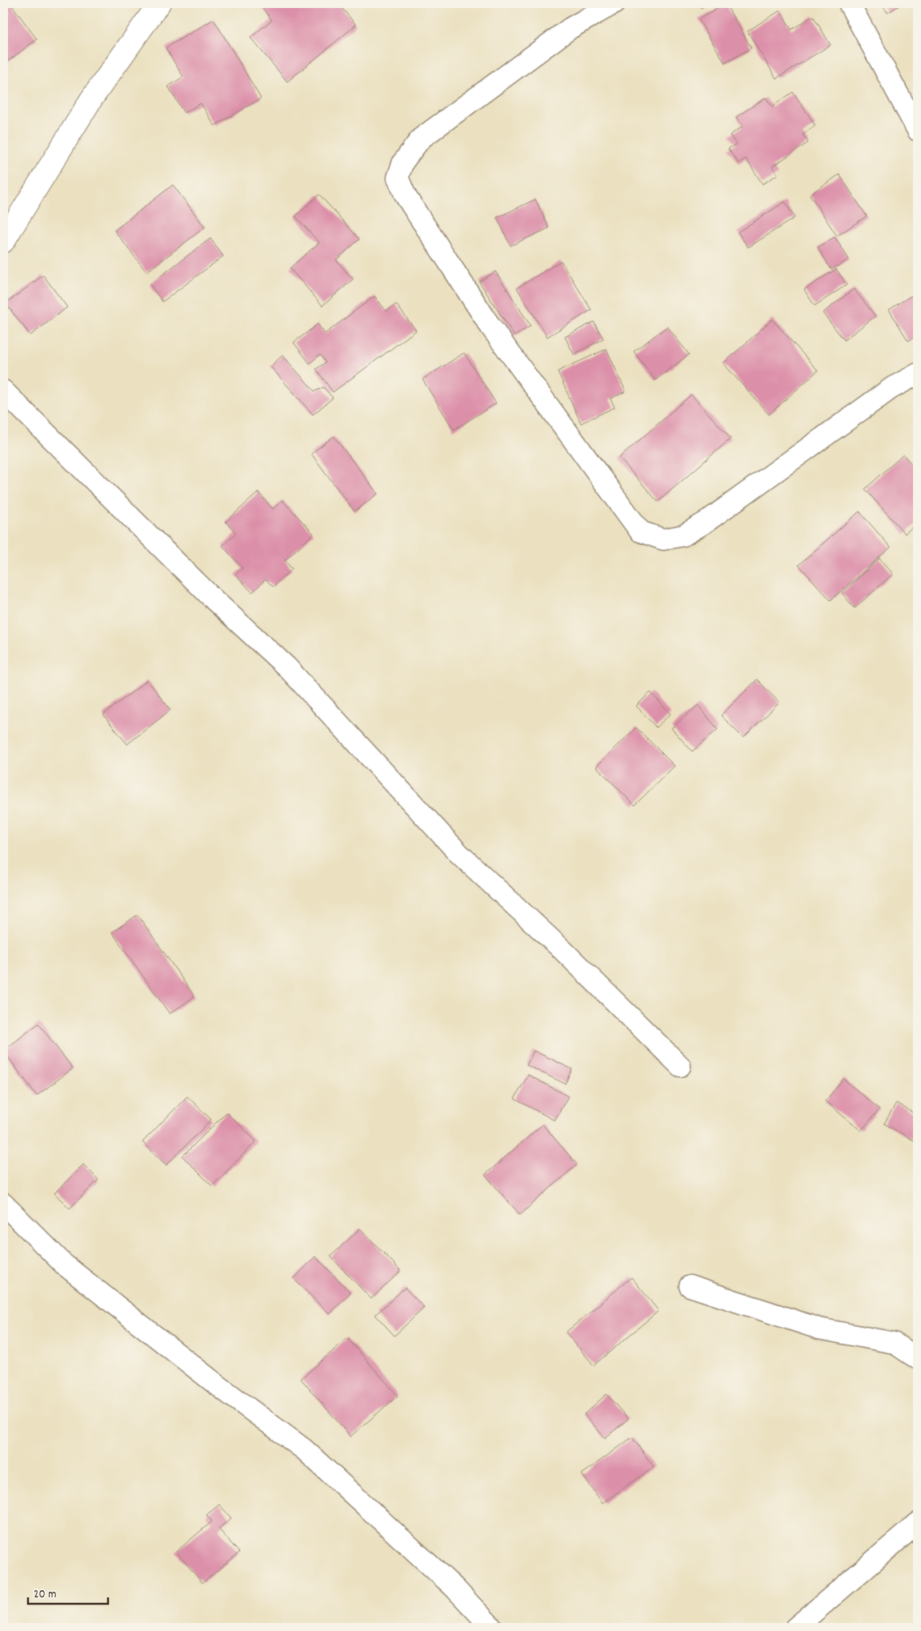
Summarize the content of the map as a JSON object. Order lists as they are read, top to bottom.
{
  "scale_bar": "20 m"
}
